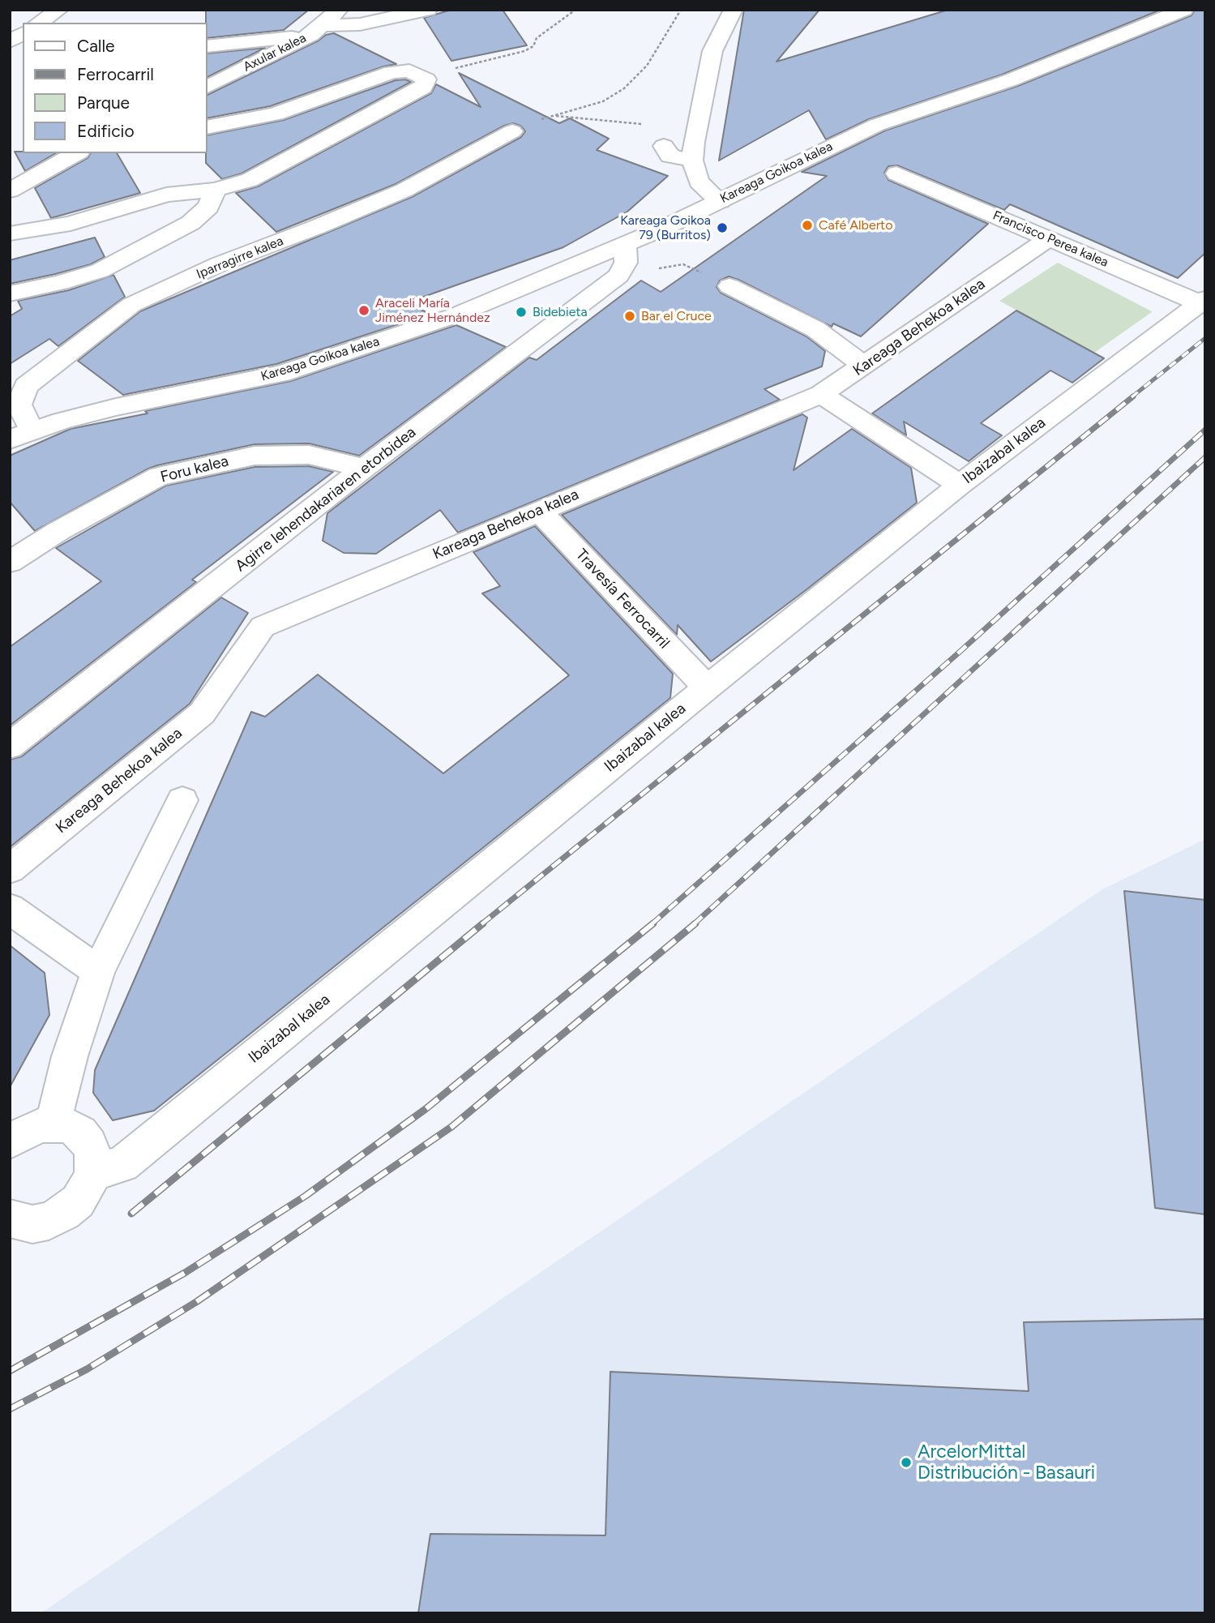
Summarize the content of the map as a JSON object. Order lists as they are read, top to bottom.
{
  "streets": {
    "street": [
      "Axular kalea",
      "Kareaga Goikoa kalea",
      "Francisco Perea kalea",
      "Iparragirre kalea",
      "Kareaga Behekoa kalea",
      "Ibaizabal kalea",
      "Foru kalea",
      "Agirre lehendakariaren etorbidea",
      "Travesía Ferrocarril"
    ]
  },
  "crossings": [
    ["Kareaga Goikoa kalea", "Iparragirre kalea"],
    ["Kareaga Goikoa kalea", "Agirre lehendakariaren etorbidea"],
    ["Francisco Perea kalea", "Kareaga Behekoa kalea"],
    ["Francisco Perea kalea", "Ibaizabal kalea"],
    ["Kareaga Behekoa kalea", "Travesía Ferrocarril"],
    ["Ibaizabal kalea", "Travesía Ferrocarril"],
    ["Foru kalea", "Agirre lehendakariaren etorbidea"]
  ],
  "places": [
    "Café Alberto",
    "Kareaga Goikoa 79 (Burritos)",
    "Araceli María Jiménez Hernández",
    "Bidebieta",
    "Bar el Cruce",
    "ArcelorMittal Distribución - Basauri"
  ],
  "legend": [
    "Calle",
    "Ferrocarril",
    "Parque",
    "Edificio"
  ]
}
